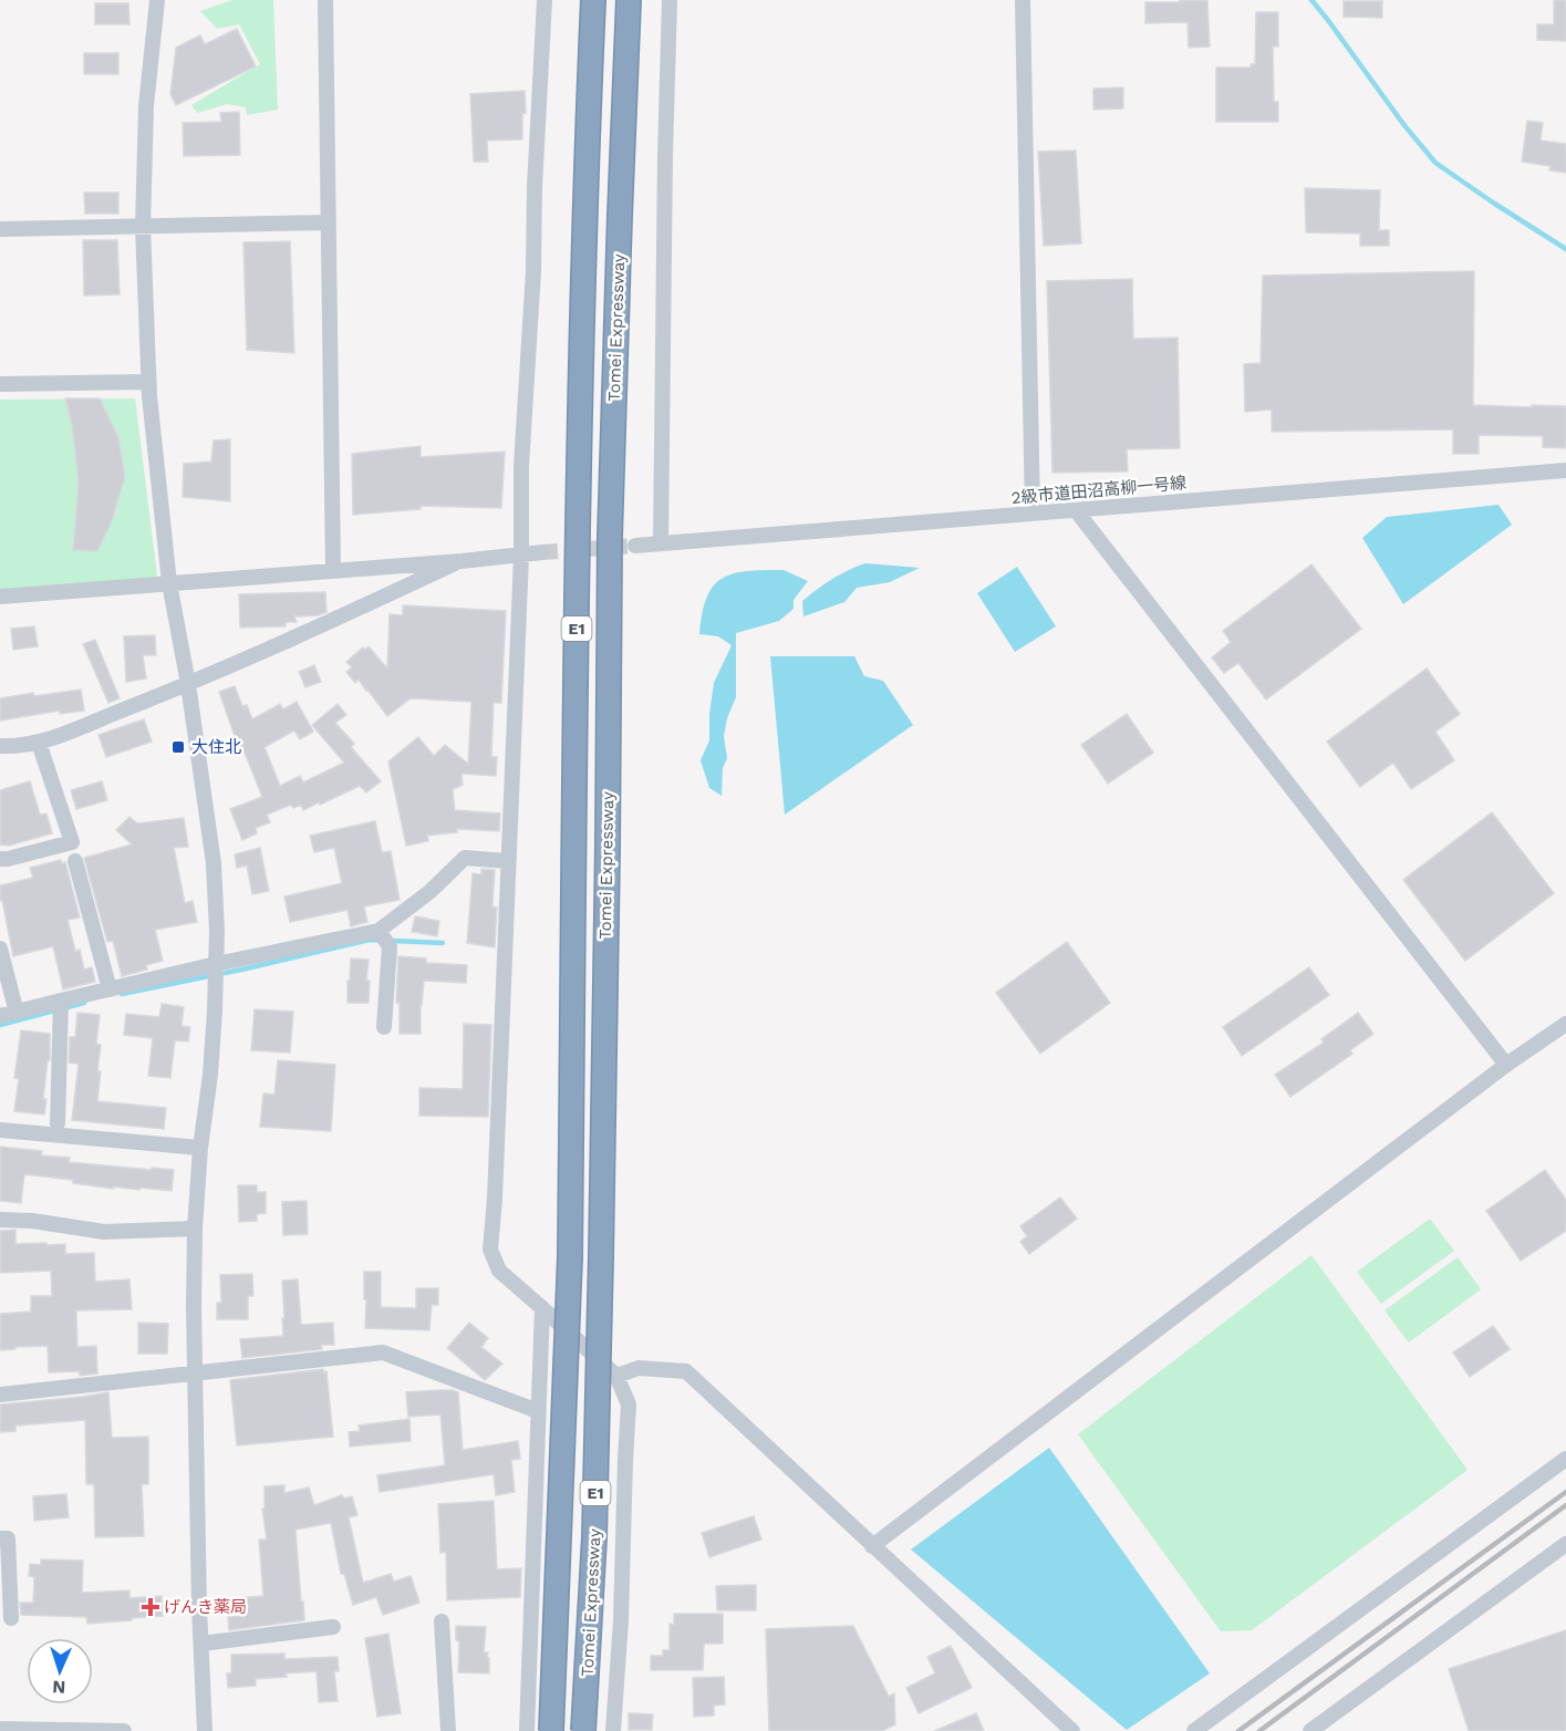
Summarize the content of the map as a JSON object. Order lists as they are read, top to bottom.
{
  "streets": {
    "highway": ["Tomei Expressway", "E1"],
    "street": ["2級市道田沼高柳一号線"]
  },
  "places": {
    "transit": ["大住北"],
    "health": ["げんき薬局"]
  },
  "north": "bottom"
}
